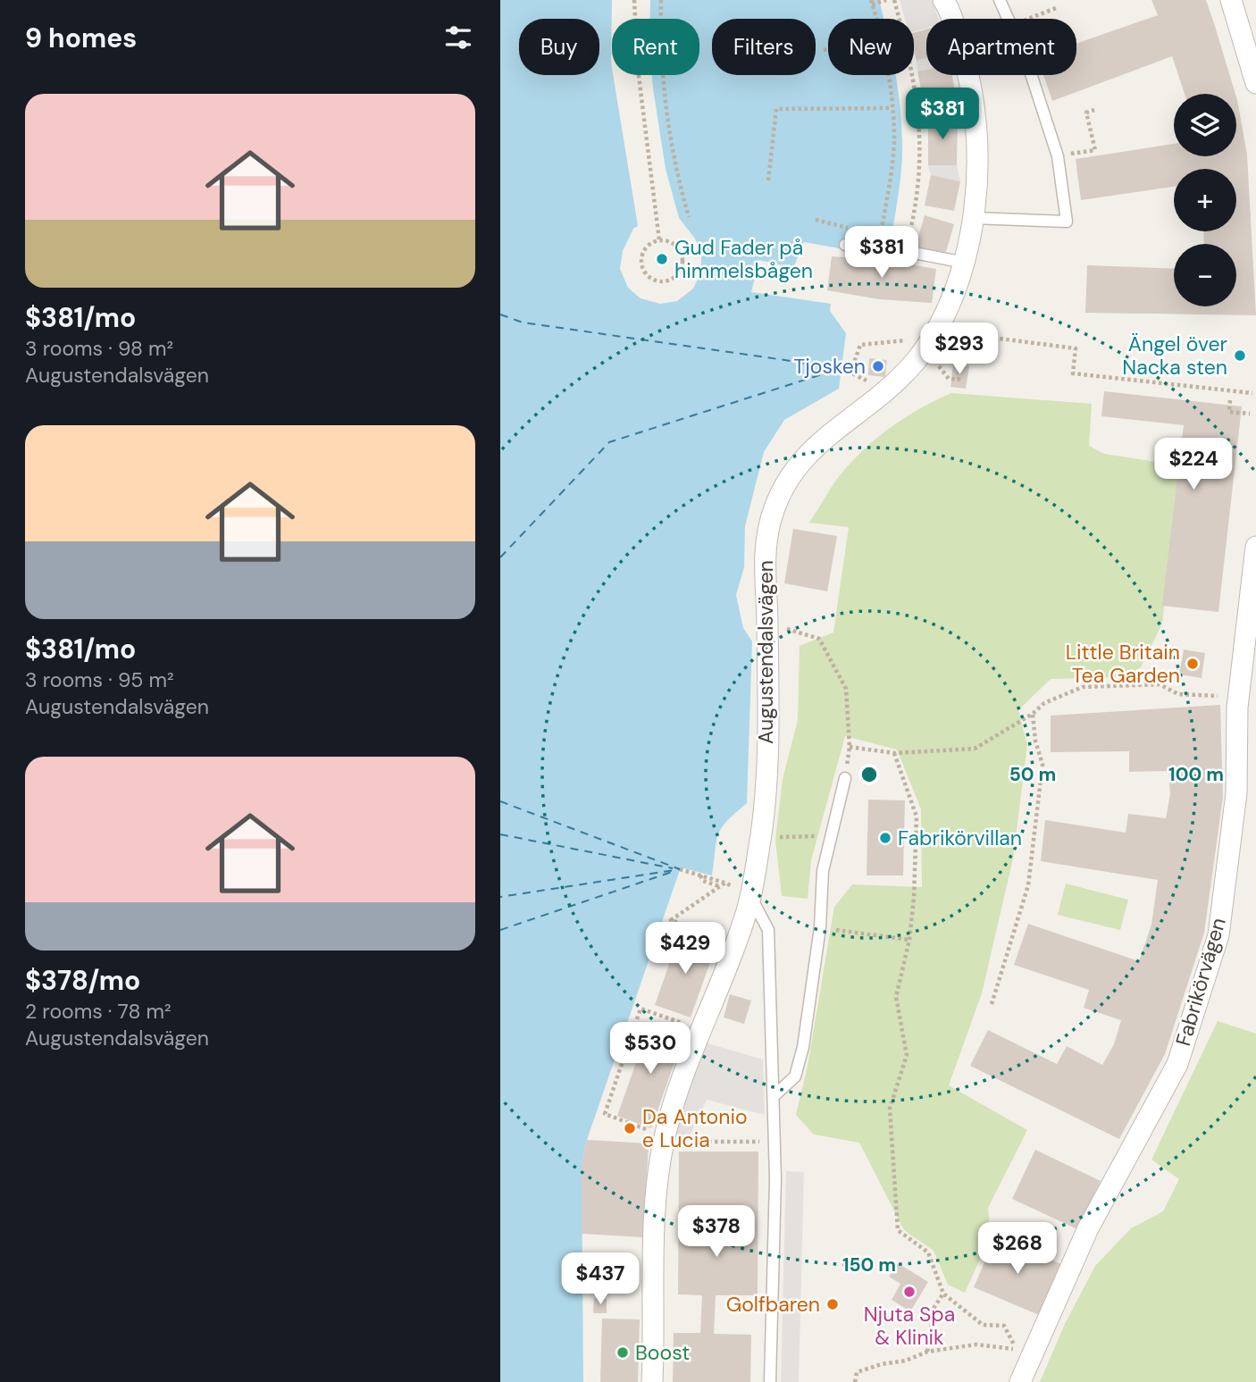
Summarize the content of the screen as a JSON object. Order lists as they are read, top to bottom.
{
  "streets": {
    "street": ["Augustendalsvägen", "Fabrikörvägen"]
  },
  "places": [
    "Gud Fader på himmelsbågen",
    "Ängel över Nacka sten",
    "Tjosken",
    "Little Britain Tea Garden",
    "Fabrikörvillan",
    "Da Antonio e Lucia",
    "Njuta Spa & Klinik",
    "Golfbaren",
    "Boost"
  ],
  "page": {
    "heading": "9 homes",
    "chip": [
      "Buy",
      "Rent",
      "Filters",
      "New",
      "Apartment"
    ],
    "list": [
      {
        "name": "$381/mo",
        "note": "3 rooms · 98 m² · Augustendalsvägen"
      },
      {
        "name": "$381/mo",
        "note": "3 rooms · 95 m² · Augustendalsvägen"
      },
      {
        "name": "$378/mo",
        "note": "2 rooms · 78 m² · Augustendalsvägen"
      }
    ],
    "price": [
      "$381",
      "$381",
      "$293",
      "$224",
      "$429",
      "$530",
      "$378",
      "$268",
      "$437"
    ],
    "map_buttons": ["+", "−"]
  },
  "rings": ["50 m", "100 m", "150 m"]
}
